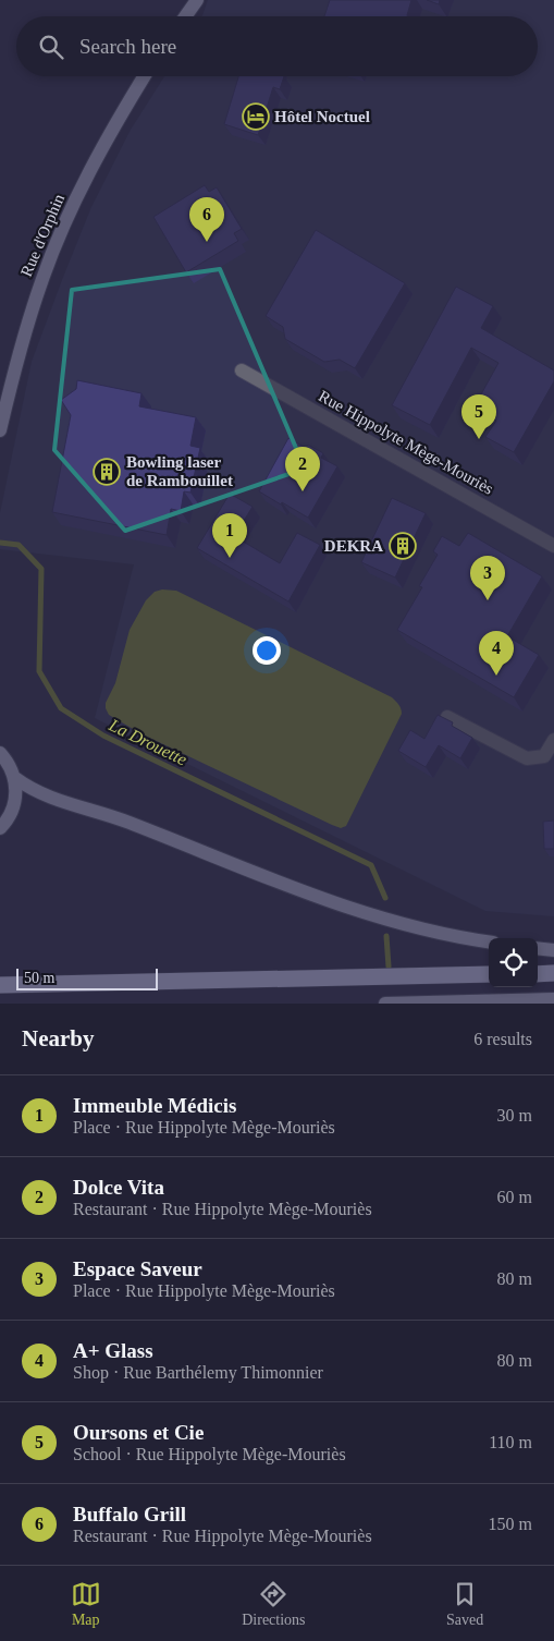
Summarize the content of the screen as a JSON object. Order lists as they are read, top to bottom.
{
  "streets": {
    "main road": ["Rue d'Orphin"],
    "street": ["Rue Hippolyte Mège-Mouriès"]
  },
  "water": ["La Drouette"],
  "places": {
    "hotel": ["Hôtel Noctuel"],
    "building": ["Bowling laser de Rambouillet", "DEKRA"]
  },
  "scale_bar": "50 m",
  "page": {
    "search": "Search here",
    "pins": [
      "6",
      "5",
      "2",
      "1",
      "3",
      "4"
    ],
    "scale": "50 m",
    "heading": ["Nearby", "6 results"],
    "list": [
      {
        "mark": "1",
        "name": "Immeuble Médicis",
        "note": "Place · Rue Hippolyte Mège-Mouriès",
        "value": "30 m"
      },
      {
        "mark": "2",
        "name": "Dolce Vita",
        "note": "Restaurant · Rue Hippolyte Mège-Mouriès",
        "value": "60 m"
      },
      {
        "mark": "3",
        "name": "Espace Saveur",
        "note": "Place · Rue Hippolyte Mège-Mouriès",
        "value": "80 m"
      },
      {
        "mark": "4",
        "name": "A+ Glass",
        "note": "Shop · Rue Barthélemy Thimonnier",
        "value": "80 m"
      },
      {
        "mark": "5",
        "name": "Oursons et Cie",
        "note": "School · Rue Hippolyte Mège-Mouriès",
        "value": "110 m"
      },
      {
        "mark": "6",
        "name": "Buffalo Grill",
        "note": "Restaurant · Rue Hippolyte Mège-Mouriès",
        "value": "150 m"
      }
    ],
    "nav": ["Map", "Directions", "Saved"]
  }
}
